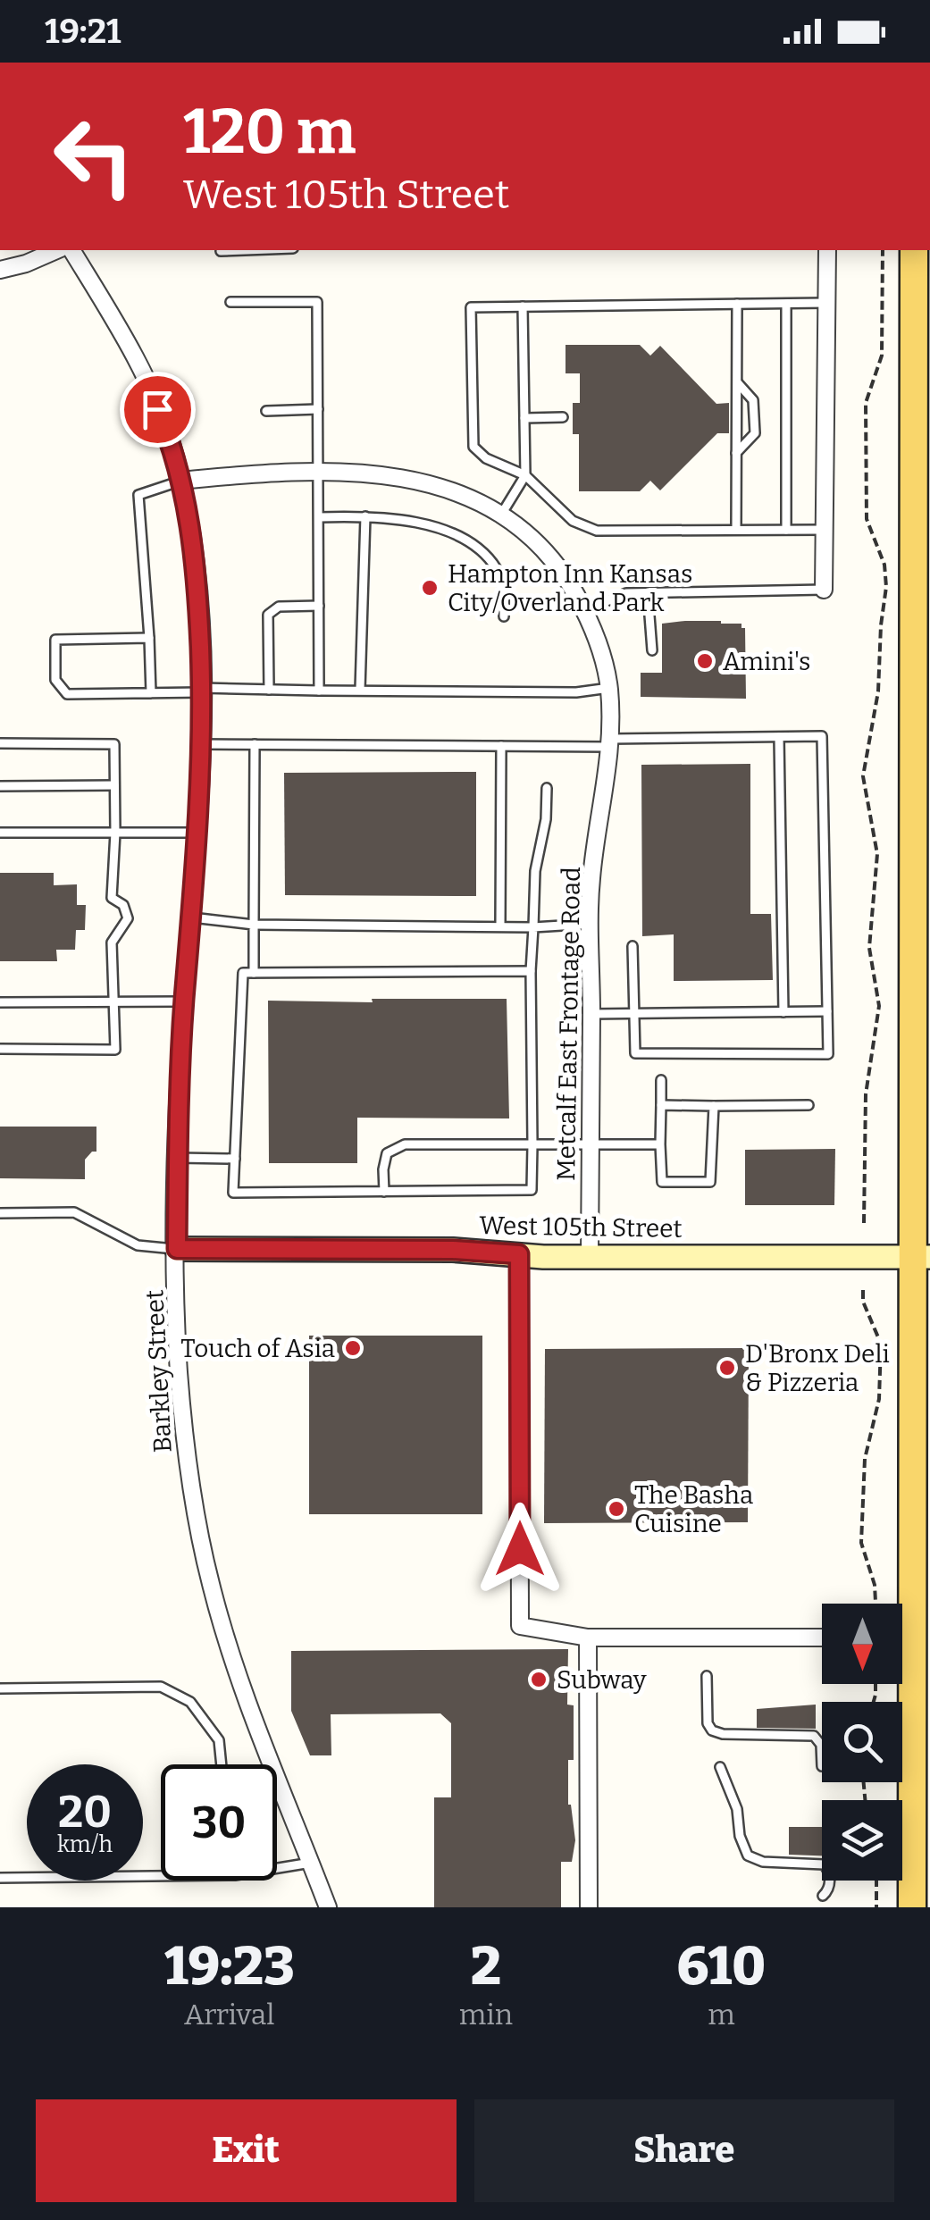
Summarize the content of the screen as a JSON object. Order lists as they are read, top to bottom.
{
  "streets": {
    "street": ["Metcalf East Frontage Road", "West 105th Street", "Barkley Street"]
  },
  "crossings": [
    ["Metcalf East Frontage Road", "West 105th Street"],
    ["Metcalf East Frontage Road", "Barkley Street"],
    ["West 105th Street", "Barkley Street"]
  ],
  "places": [
    "Hampton Inn Kansas City/Overland Park",
    "Amini's",
    "Touch of Asia",
    "D'Bronx Deli & Pizzeria",
    "The Basha Cuisine",
    "Subway"
  ],
  "north": "bottom",
  "page": {
    "status": "19:21",
    "turn": ["120 m", "West 105th Street"],
    "speed": "20 km/h",
    "limit": "30",
    "eta": [
      "19:23",
      "Arrival",
      "2",
      "min",
      "610",
      "m"
    ],
    "buttons": ["Exit", "Share"]
  }
}
